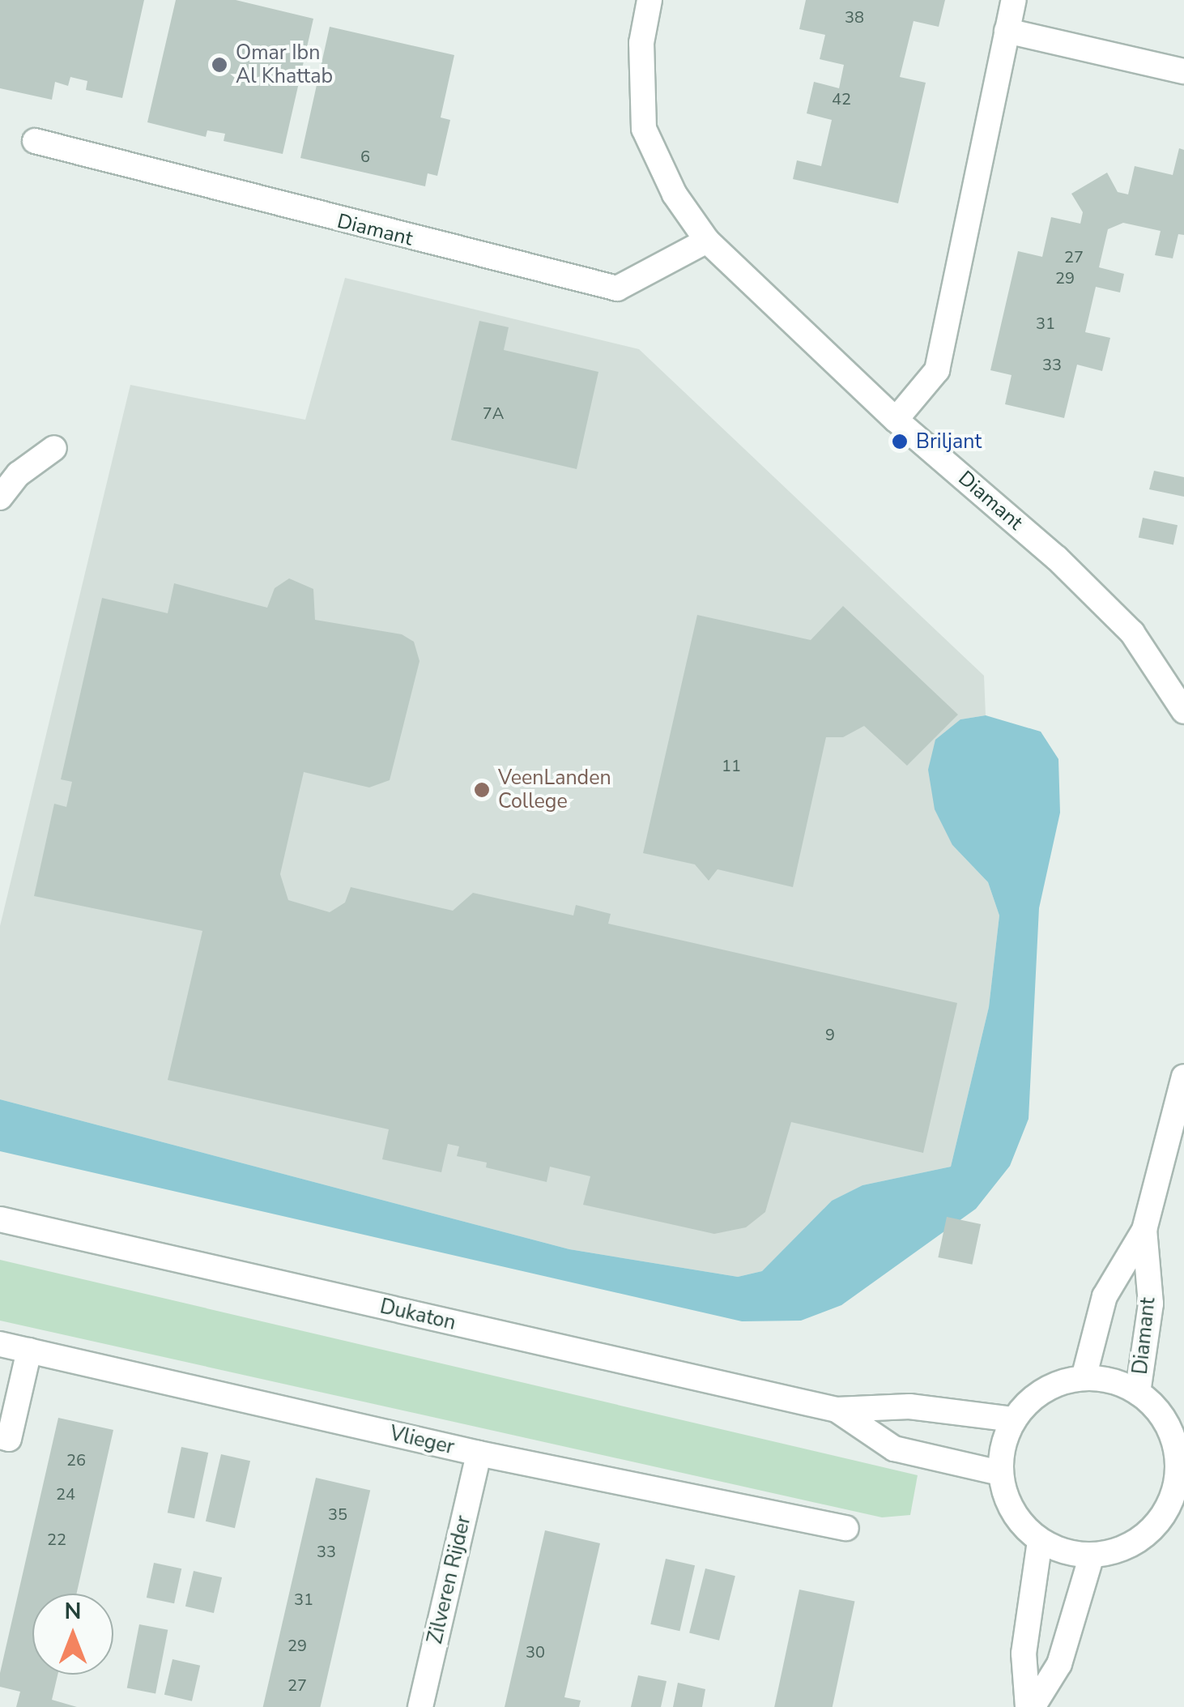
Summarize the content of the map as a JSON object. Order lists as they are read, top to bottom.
{
  "streets": {
    "street": [
      "Diamant",
      "Dukaton",
      "Vlieger",
      "Zilveren Rijder"
    ]
  },
  "crossings": [
    ["Diamant", "Dukaton"],
    ["Vlieger", "Zilveren Rijder"]
  ],
  "places": ["Omar Ibn Al Khattab", "Briljant", "VeenLanden College"],
  "house_numbers": [
    "38",
    "42",
    "6",
    "27",
    "29",
    "31",
    "33",
    "7A",
    "11",
    "9",
    "26",
    "24",
    "35",
    "22",
    "33",
    "31",
    "29",
    "30",
    "27"
  ],
  "north": "top"
}
